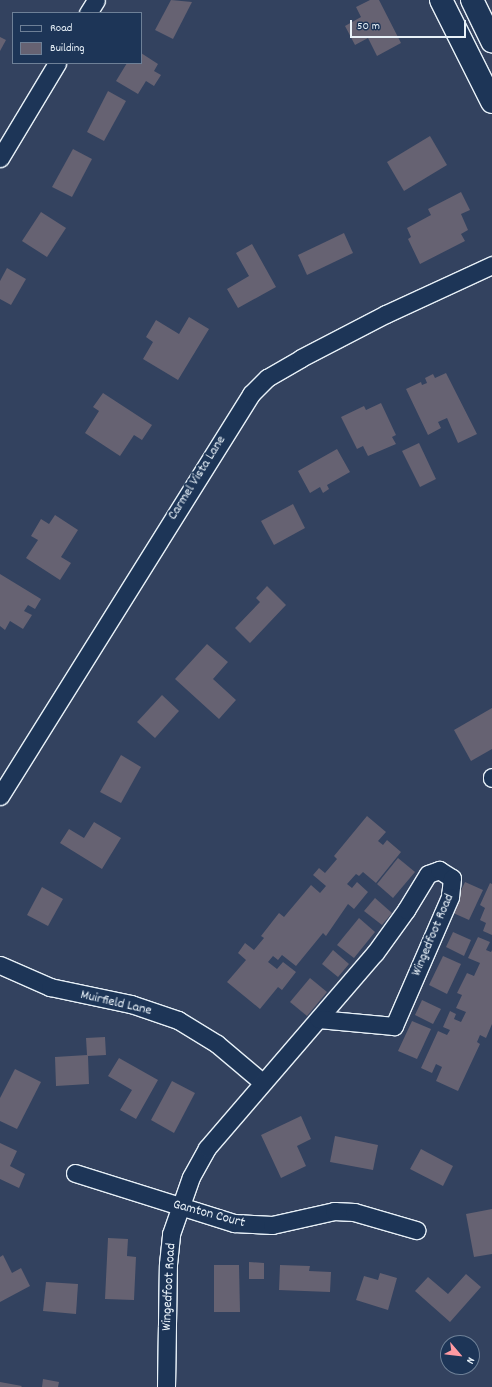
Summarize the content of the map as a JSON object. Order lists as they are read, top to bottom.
{
  "streets": {
    "street": [
      "Carmel Vista Lane",
      "Wingedfoot Road",
      "Muirfield Lane",
      "Gamton Court"
    ]
  },
  "crossings": [
    ["Wingedfoot Road", "Muirfield Lane"],
    ["Wingedfoot Road", "Gamton Court"]
  ],
  "legend": ["Road", "Building"],
  "scale_bar": "50 m",
  "north": "bottom right"
}
